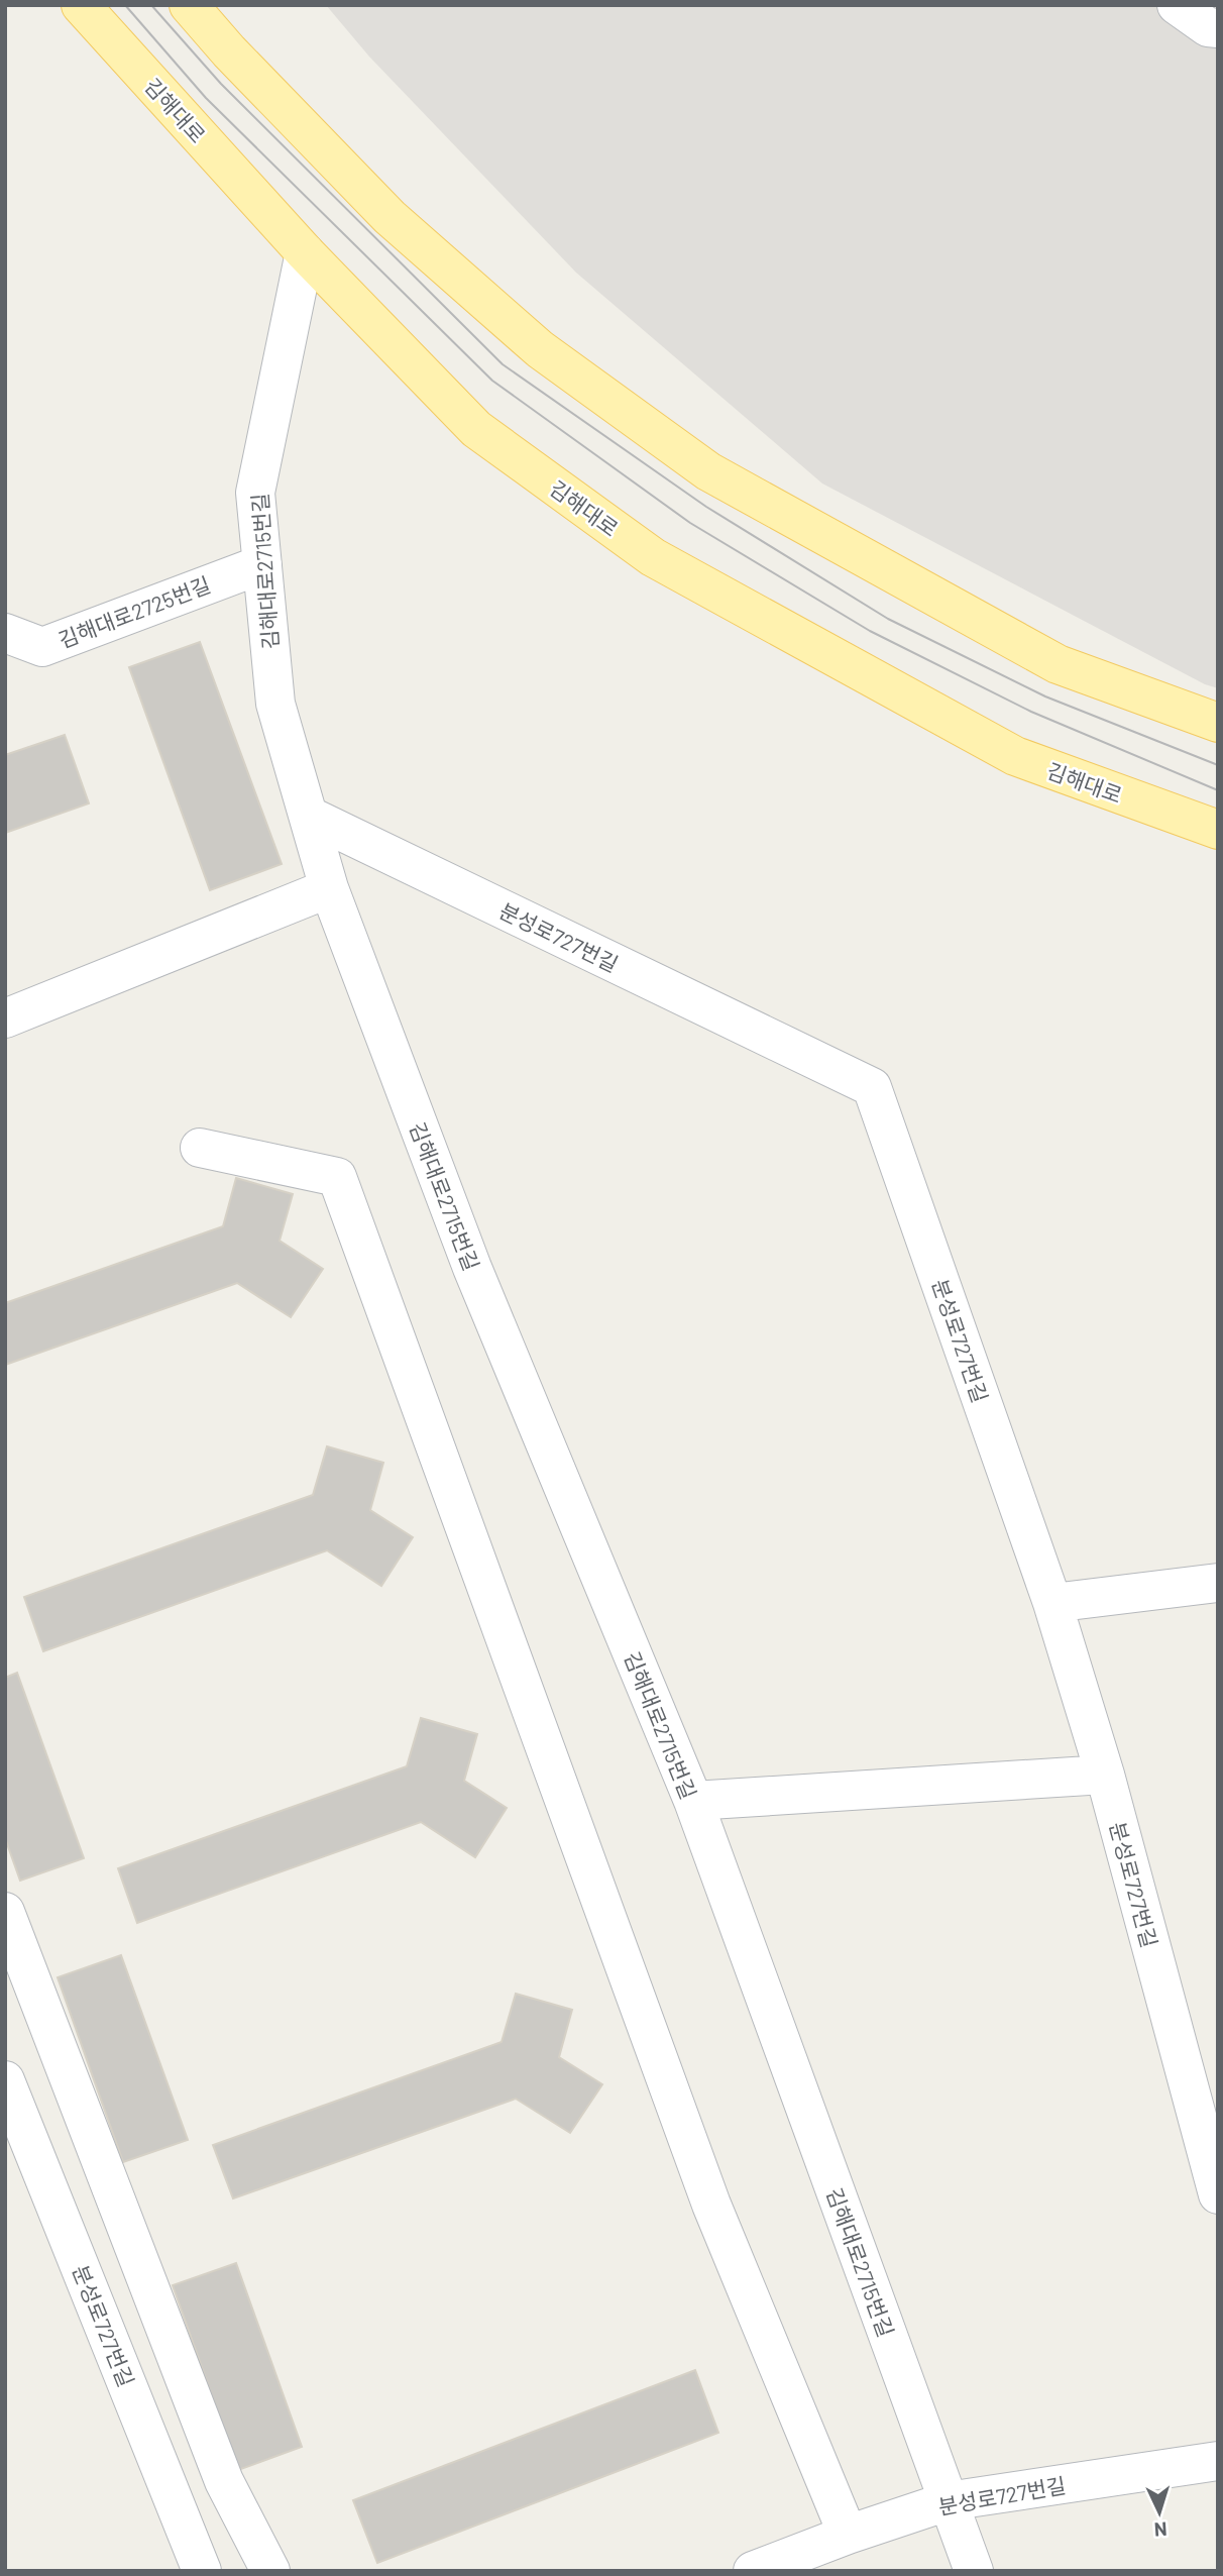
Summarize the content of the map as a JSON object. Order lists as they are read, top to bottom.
{
  "streets": {
    "main road": ["김해대로"],
    "street": ["김해대로2715번길", "김해대로2725번길", "분성로727번길"]
  },
  "crossings": [
    ["김해대로", "김해대로2715번길"],
    ["김해대로2715번길", "김해대로2725번길"],
    ["김해대로2715번길", "분성로727번길"]
  ],
  "north": "bottom"
}
